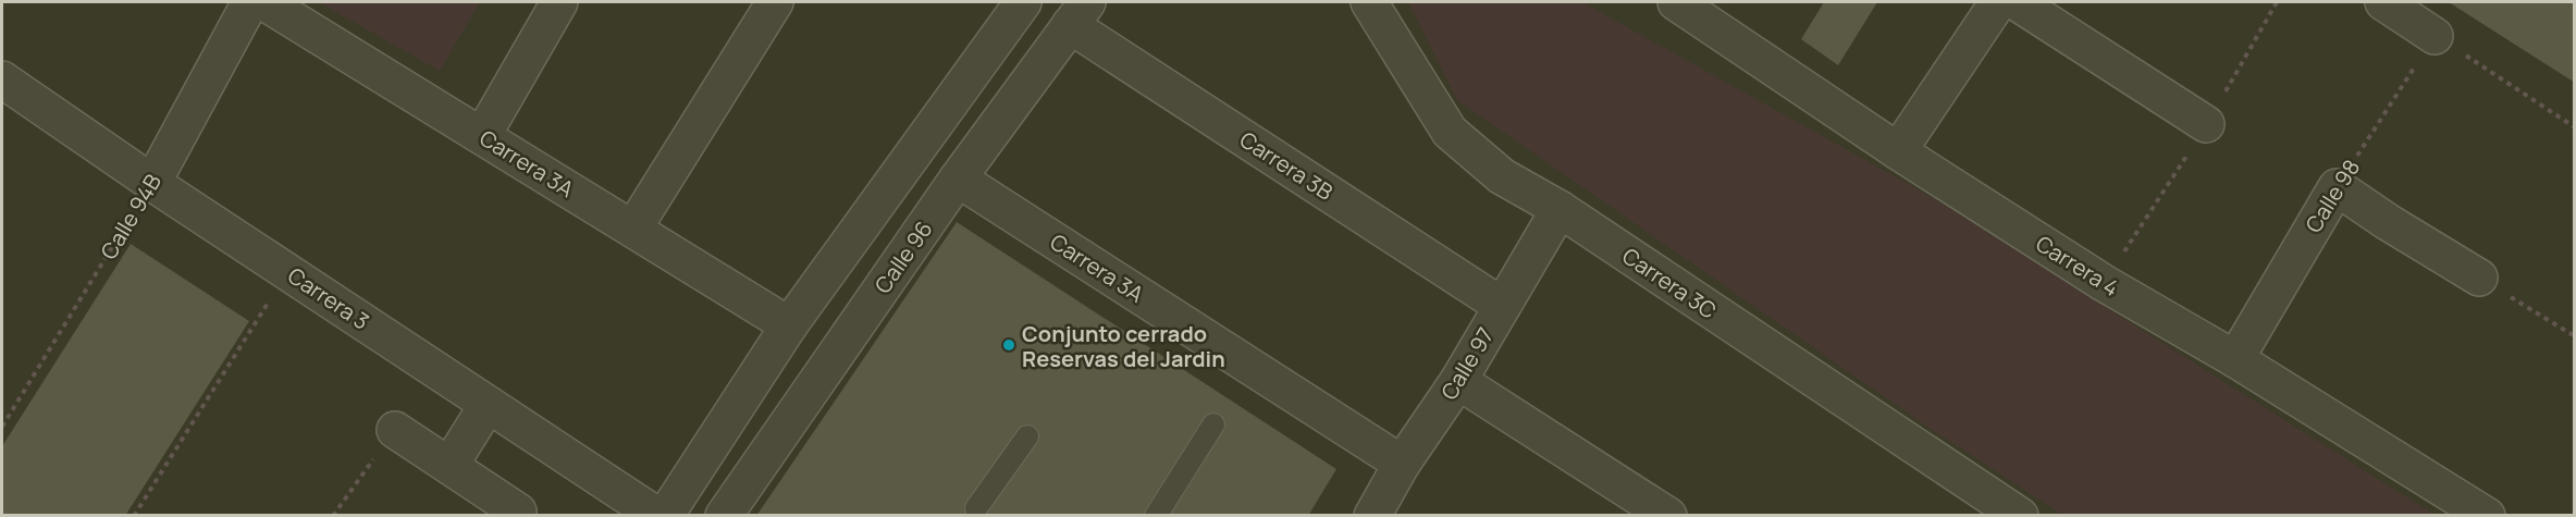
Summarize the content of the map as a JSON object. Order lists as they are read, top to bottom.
{
  "streets": {
    "street": [
      "Carrera 3A",
      "Carrera 3B",
      "Calle 98",
      "Calle 94B",
      "Calle 96",
      "Carrera 4",
      "Carrera 3C",
      "Carrera 3",
      "Calle 97"
    ]
  },
  "crossings": [
    ["Carrera 3A", "Calle 96"],
    ["Carrera 3A", "Calle 97"],
    ["Carrera 3B", "Calle 96"],
    ["Carrera 3B", "Calle 97"],
    ["Calle 98", "Carrera 4"],
    ["Calle 94B", "Carrera 3"],
    ["Carrera 3C", "Calle 97"]
  ],
  "places": ["Conjunto cerrado Reservas del Jardin"]
}
